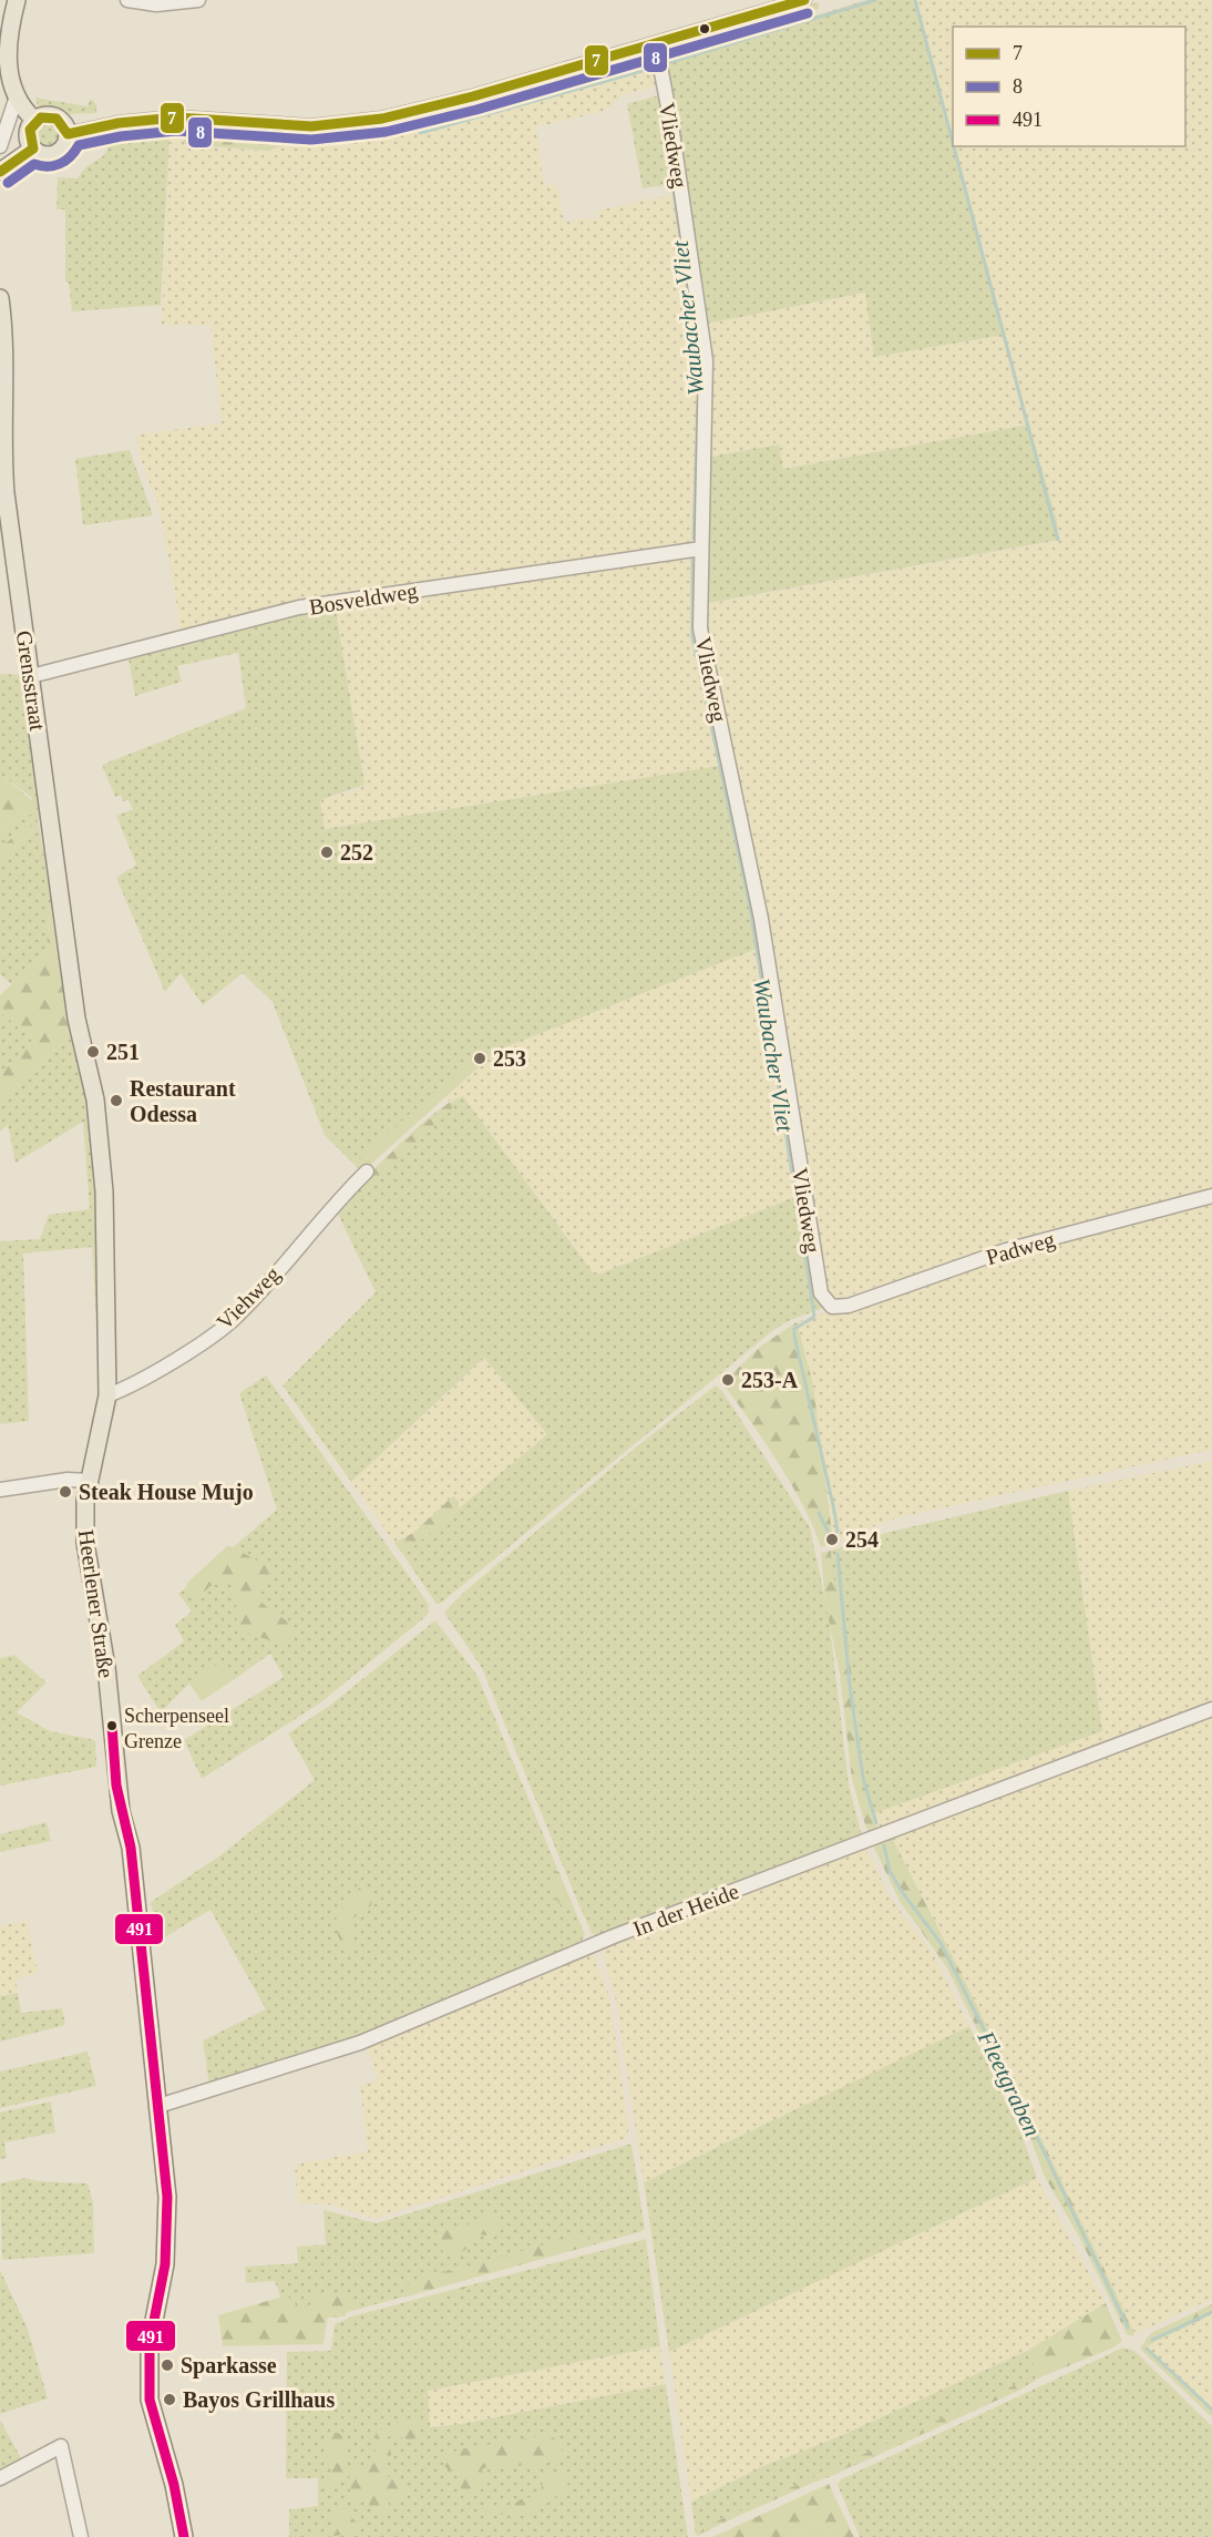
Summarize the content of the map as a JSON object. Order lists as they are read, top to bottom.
{
  "streets": {
    "main road": ["Grensstraat", "Heerlener Straße"],
    "street": [
      "Vliedweg",
      "Bosveldweg",
      "Padweg",
      "Viehweg",
      "In der Heide"
    ]
  },
  "crossings": [
    ["Vliedweg", "Bosveldweg"],
    ["Vliedweg", "Padweg"],
    ["Bosveldweg", "Grensstraat"],
    ["Grensstraat", "Heerlener Straße"],
    ["Viehweg", "Heerlener Straße"],
    ["Heerlener Straße", "In der Heide"]
  ],
  "water": ["Waubacher Vliet", "Fleetgraben"],
  "places": [
    "252",
    "251",
    "253",
    "Restaurant Odessa",
    "253-A",
    "Steak House Mujo",
    "254",
    "Scherpenseel Grenze",
    "Sparkasse",
    "Bayos Grillhaus"
  ],
  "lines": ["transit line 7", "transit line 8", "transit line 491"],
  "legend": ["7", "8", "491"]
}
